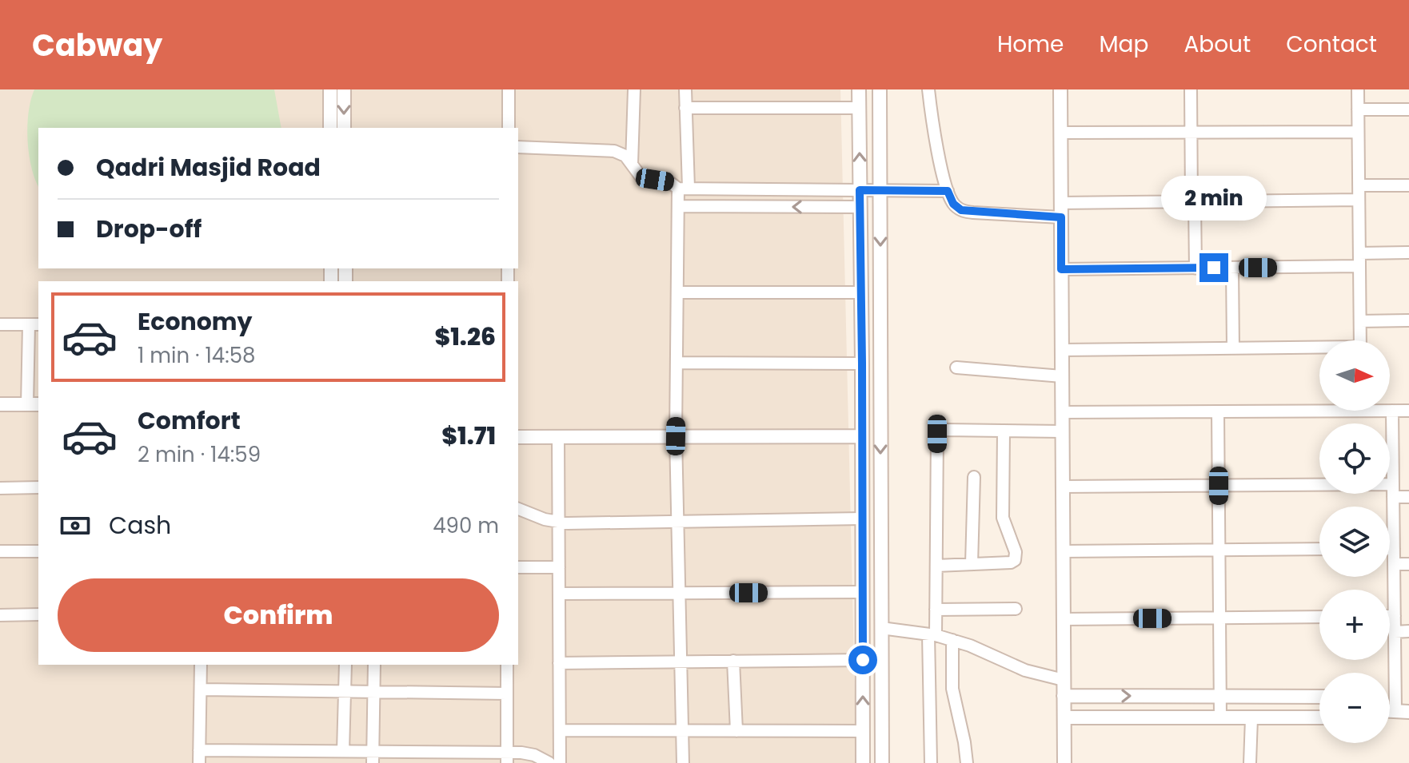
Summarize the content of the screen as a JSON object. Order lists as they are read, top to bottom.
{
  "north": "right",
  "page": {
    "header": "Cabway",
    "nav": [
      "Home",
      "Map",
      "About",
      "Contact"
    ],
    "banner": ["Qadri Masjid Road", "Drop-off"],
    "bubble": "2 min",
    "list": [
      {
        "name": "Economy",
        "note": "1 min · 14:58",
        "value": "$1.26"
      },
      {
        "name": "Comfort",
        "note": "2 min · 14:59",
        "value": "$1.71"
      }
    ],
    "map_buttons": ["+", "−"],
    "pay": ["Cash", "490 m"],
    "buttons": "Confirm"
  }
}
